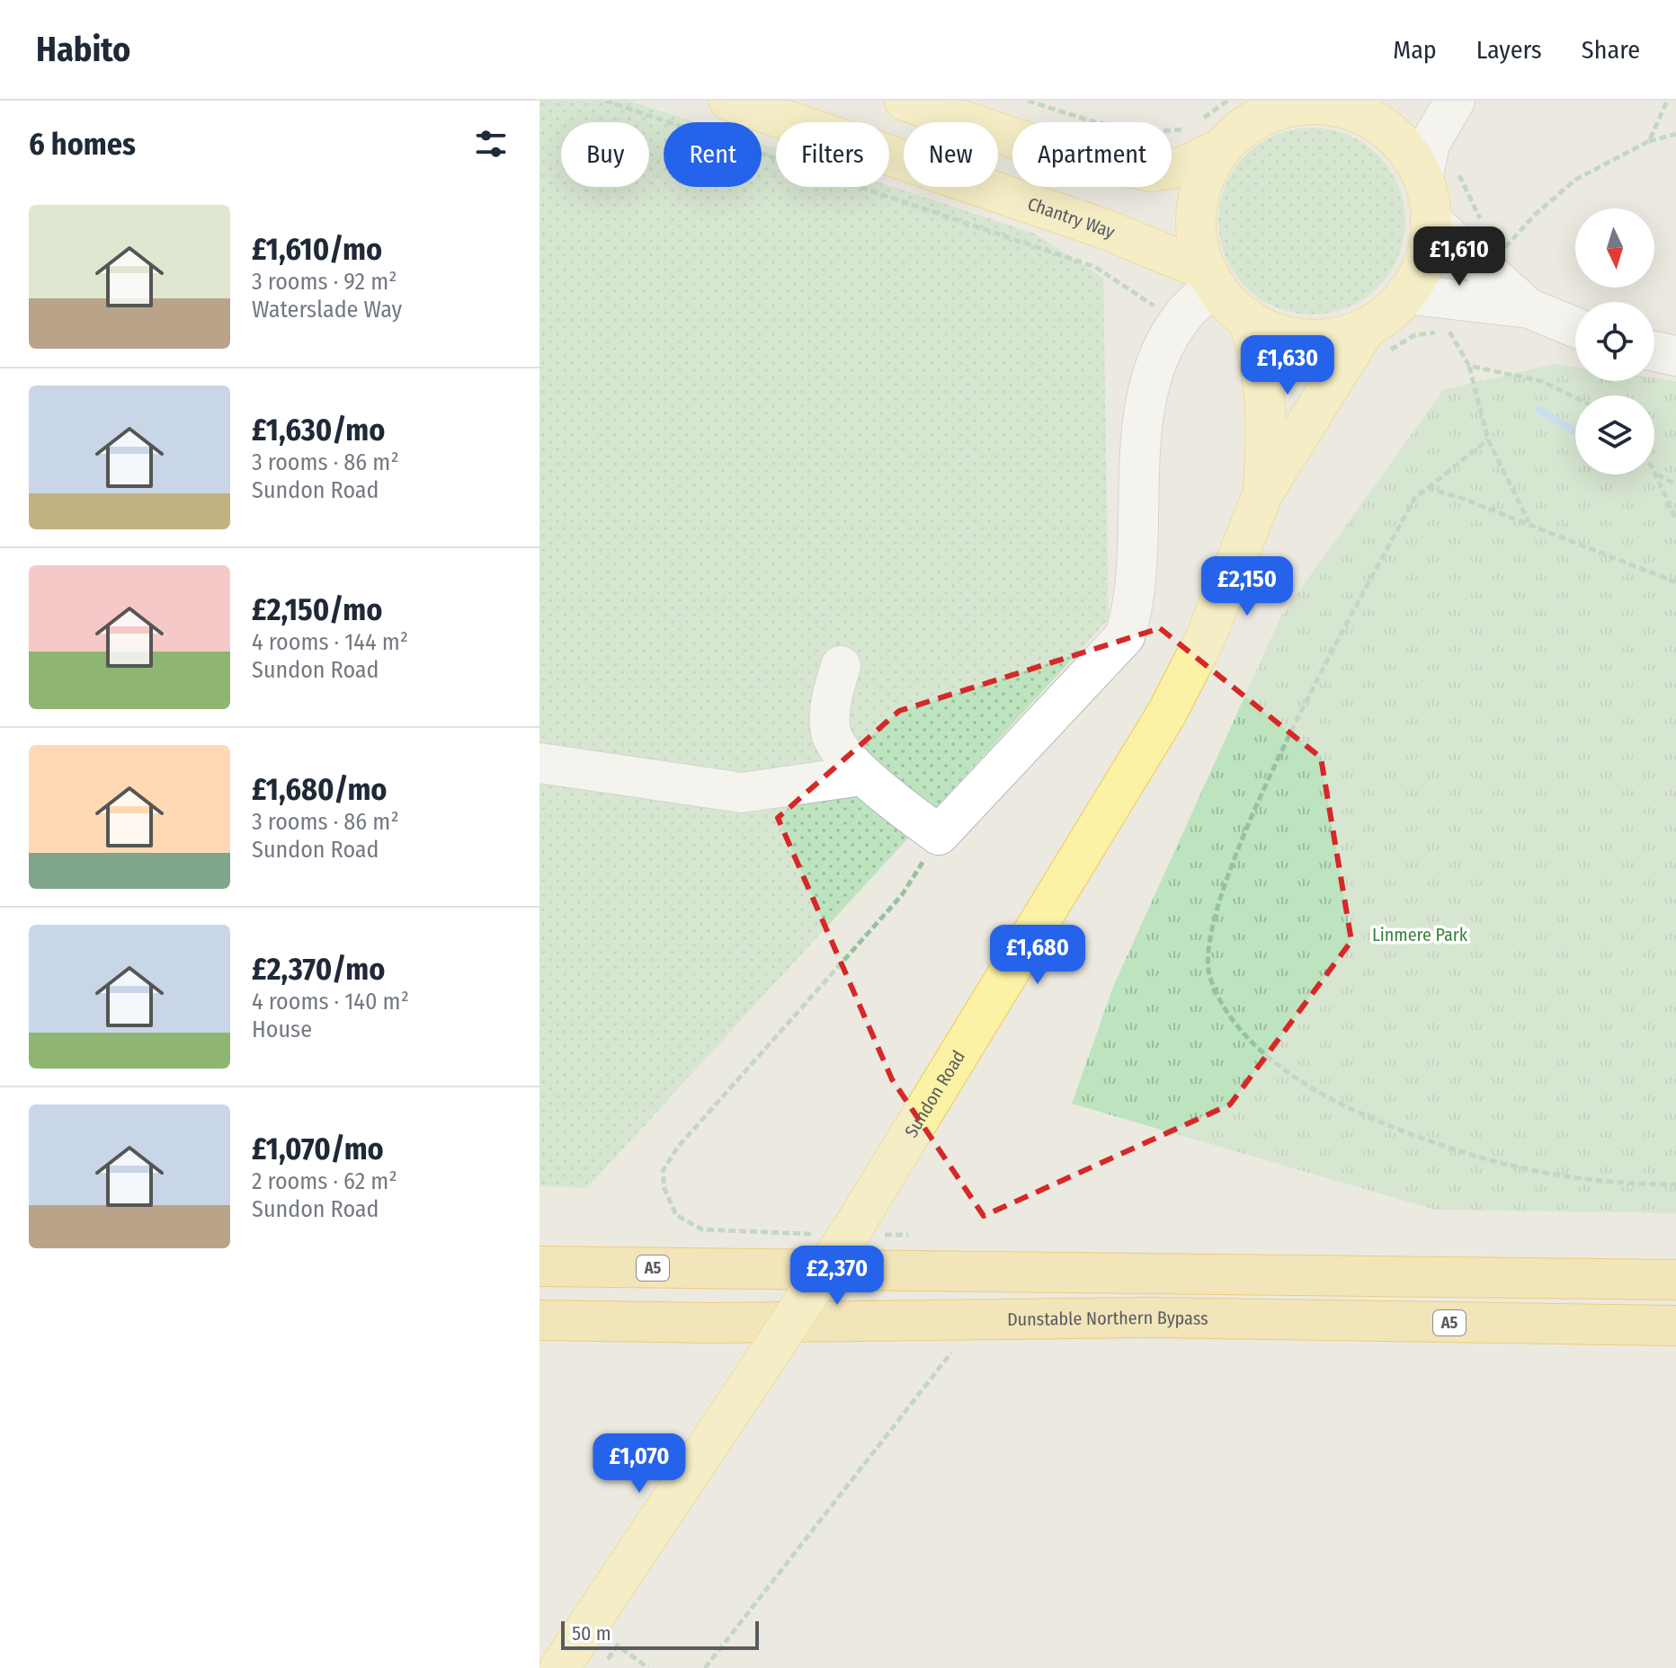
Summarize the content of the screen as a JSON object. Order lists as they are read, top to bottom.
{
  "streets": {
    "highway": ["A5", "Dunstable Northern Bypass"],
    "main road": ["Chantry Way", "Sundon Road"]
  },
  "crossings": [
    ["Chantry Way", "Sundon Road"]
  ],
  "parks": ["Linmere Park"],
  "scale_bar": "50 m",
  "north": "bottom",
  "page": {
    "header": "Habito",
    "nav": ["Map", "Layers", "Share"],
    "heading": "6 homes",
    "chip": [
      "Buy",
      "Rent",
      "Filters",
      "New",
      "Apartment"
    ],
    "list": [
      {
        "name": "£1,610/mo",
        "note": "3 rooms · 92 m² · Waterslade Way"
      },
      {
        "name": "£1,630/mo",
        "note": "3 rooms · 86 m² · Sundon Road"
      },
      {
        "name": "£2,150/mo",
        "note": "4 rooms · 144 m² · Sundon Road"
      },
      {
        "name": "£1,680/mo",
        "note": "3 rooms · 86 m² · Sundon Road"
      },
      {
        "name": "£2,370/mo",
        "note": "4 rooms · 140 m² · House"
      },
      {
        "name": "£1,070/mo",
        "note": "2 rooms · 62 m² · Sundon Road"
      }
    ],
    "price": [
      "£1,610",
      "£1,630",
      "£2,150",
      "£1,680",
      "£2,370",
      "£1,070"
    ],
    "scale": "50 m"
  }
}
